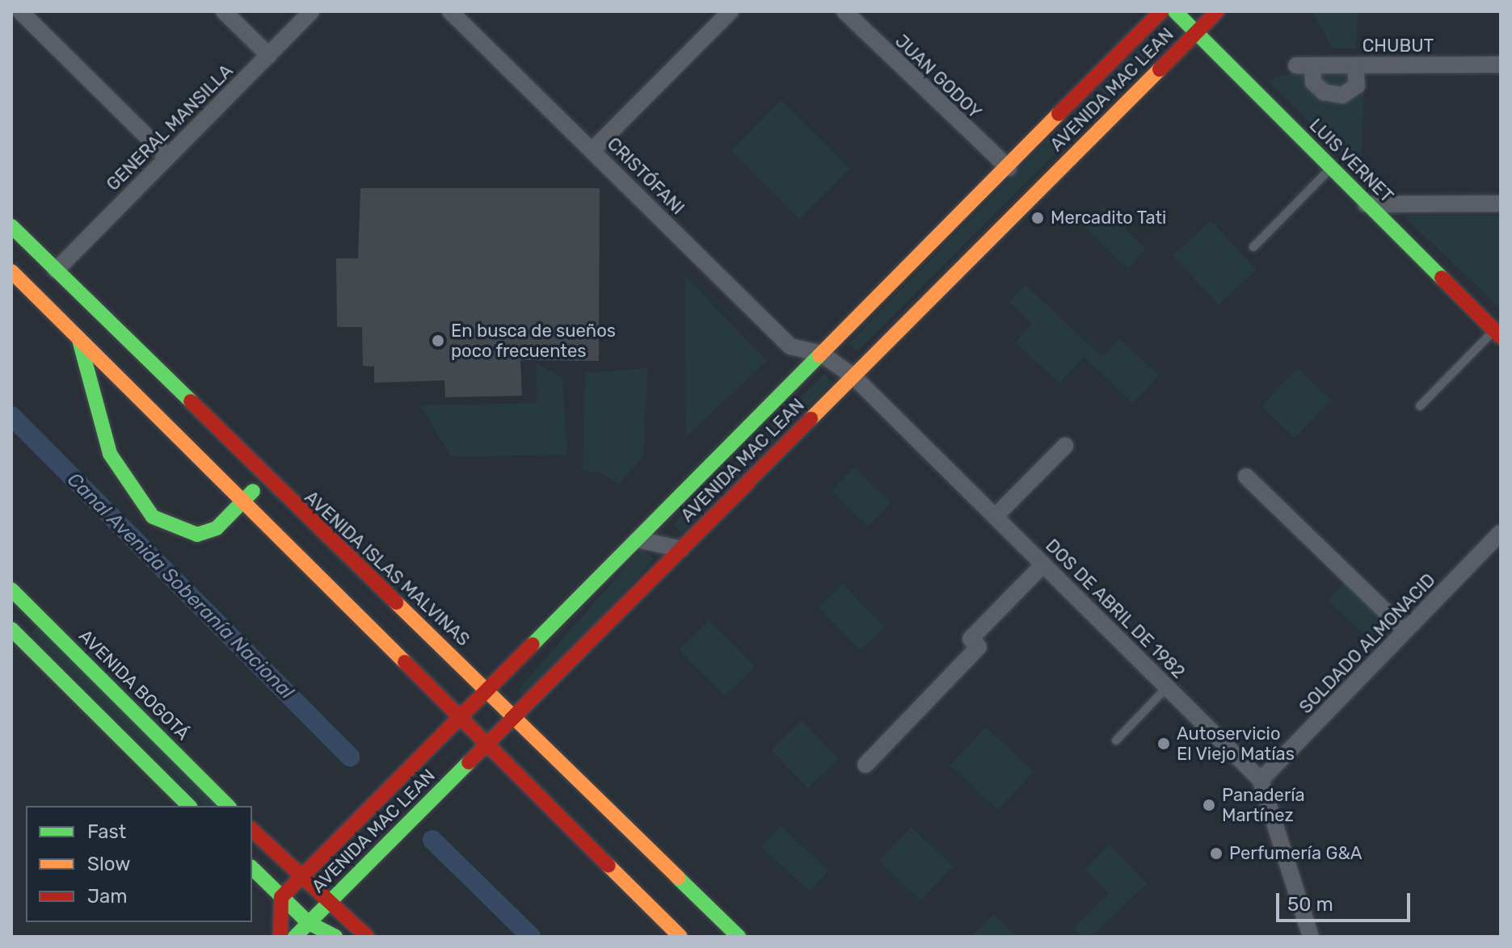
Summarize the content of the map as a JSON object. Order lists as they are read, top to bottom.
{
  "streets": {
    "main road": [
      "AVENIDA MAC LEAN",
      "LUIS VERNET",
      "AVENIDA ISLAS MALVINAS",
      "AVENIDA BOGOTÁ"
    ],
    "street": [
      "CHUBUT",
      "JUAN GODOY",
      "GENERAL MANSILLA",
      "CRISTÓFANI",
      "DOS DE ABRIL DE 1982",
      "SOLDADO ALMONACID"
    ]
  },
  "crossings": [
    ["JUAN GODOY", "AVENIDA MAC LEAN"],
    ["AVENIDA MAC LEAN", "LUIS VERNET"],
    ["AVENIDA MAC LEAN", "CRISTÓFANI"],
    ["AVENIDA MAC LEAN", "AVENIDA ISLAS MALVINAS"],
    ["AVENIDA MAC LEAN", "DOS DE ABRIL DE 1982"],
    ["GENERAL MANSILLA", "AVENIDA ISLAS MALVINAS"],
    ["CRISTÓFANI", "DOS DE ABRIL DE 1982"],
    ["DOS DE ABRIL DE 1982", "SOLDADO ALMONACID"]
  ],
  "water": ["Canal Avenida Soberanía Nacional"],
  "places": [
    "Mercadito Tati",
    "En busca de sueños poco frecuentes",
    "Autoservicio El Viejo Matías",
    "Panadería Martínez",
    "Perfumería G&A"
  ],
  "legend": ["Fast", "Slow", "Jam"],
  "scale_bar": "50 m"
}
